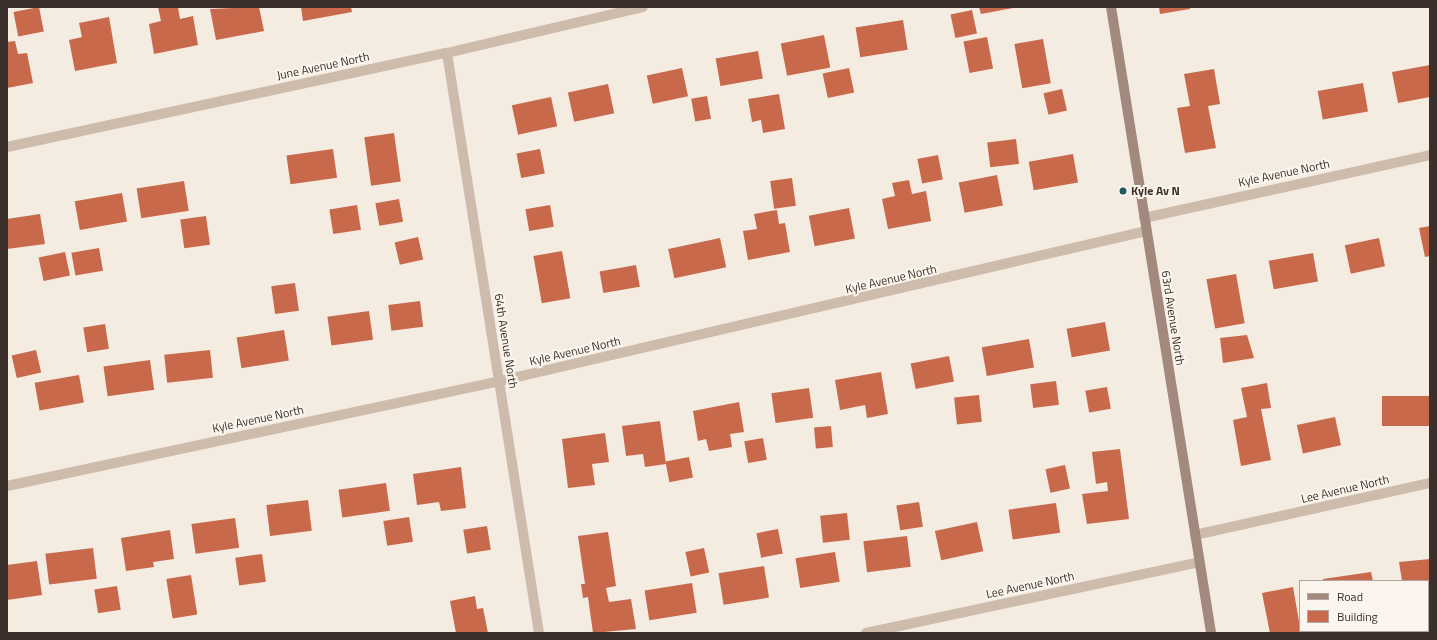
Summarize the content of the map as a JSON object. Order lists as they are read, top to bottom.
{
  "streets": {
    "street": [
      "June Avenue North",
      "Kyle Avenue North",
      "63rd Avenue North",
      "64th Avenue North",
      "Lee Avenue North"
    ]
  },
  "crossings": [
    ["June Avenue North", "64th Avenue North"],
    ["Kyle Avenue North", "63rd Avenue North"],
    ["Kyle Avenue North", "64th Avenue North"],
    ["63rd Avenue North", "Lee Avenue North"]
  ],
  "places": ["Kyle Av N"],
  "legend": ["Road", "Building"]
}
